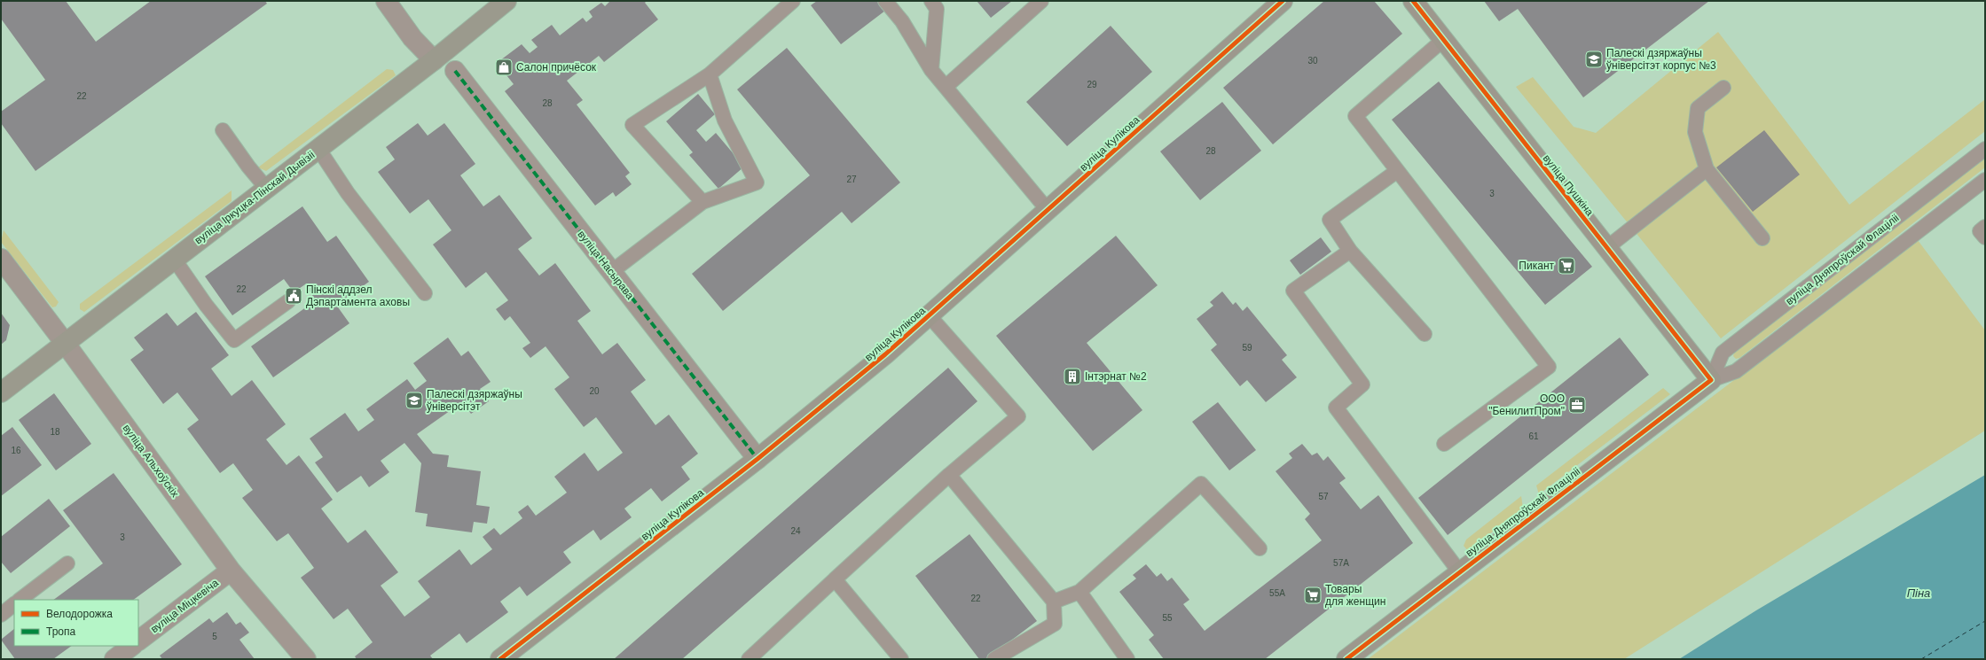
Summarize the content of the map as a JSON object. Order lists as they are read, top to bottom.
{
  "streets": {
    "main road": ["вуліца Іркуцка-Пінскай Дывізіі"],
    "street": [
      "вуліца Кулікова",
      "вуліца Пушкіна",
      "вуліца Дняпроўскай Флаціліі",
      "вуліца Насырава",
      "вуліца Альхоўскіх",
      "вуліца Міцкевіча"
    ]
  },
  "crossings": [
    ["вуліца Кулікова", "вуліца Насырава"],
    ["вуліца Пушкіна", "вуліца Дняпроўскай Флаціліі"],
    ["вуліца Іркуцка-Пінскай Дывізіі", "вуліца Альхоўскіх"],
    ["вуліца Альхоўскіх", "вуліца Міцкевіча"]
  ],
  "water": ["Піна"],
  "places": {
    "school or university": ["Палескі дзяржаўны ўніверсітэт корпус №3", "Палескі дзяржаўны ўніверсітэт"],
    "shop": ["Салон причёсок"],
    "supermarket": ["Пикант", "Товары для женщин"],
    "public building": ["Пінскі аддзел Дэпартамента аховы"],
    "building": ["Інтэрнат №2"],
    "office": ["ООО \"БенилитПром\""]
  },
  "house_numbers": [
    "30",
    "29",
    "22",
    "28",
    "28",
    "27",
    "3",
    "22",
    "59",
    "20",
    "18",
    "61",
    "16",
    "57",
    "24",
    "3",
    "57А",
    "55А",
    "22",
    "55",
    "5"
  ],
  "legend": ["Велодорожка", "Тропа"]
}
